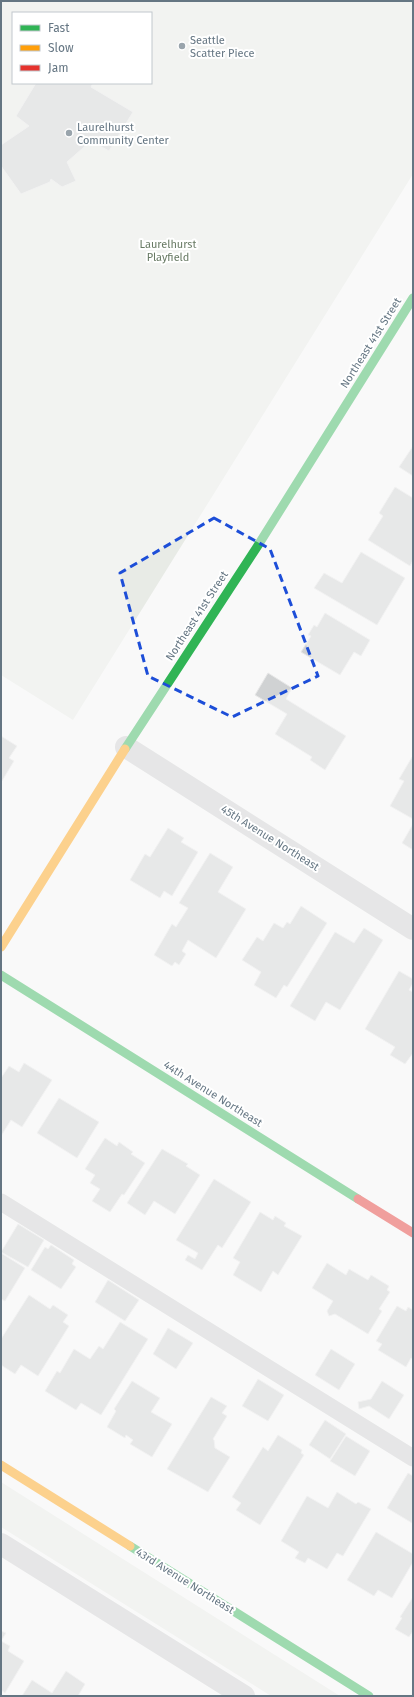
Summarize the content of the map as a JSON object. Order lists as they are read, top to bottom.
{
  "streets": {
    "street": [
      "Northeast 41st Street",
      "45th Avenue Northeast",
      "44th Avenue Northeast",
      "43rd Avenue Northeast"
    ]
  },
  "crossings": [
    ["Northeast 41st Street", "45th Avenue Northeast"]
  ],
  "parks": ["Laurelhurst Playfield"],
  "places": ["Seattle Scatter Piece", "Laurelhurst Community Center"],
  "legend": ["Fast", "Slow", "Jam"]
}
